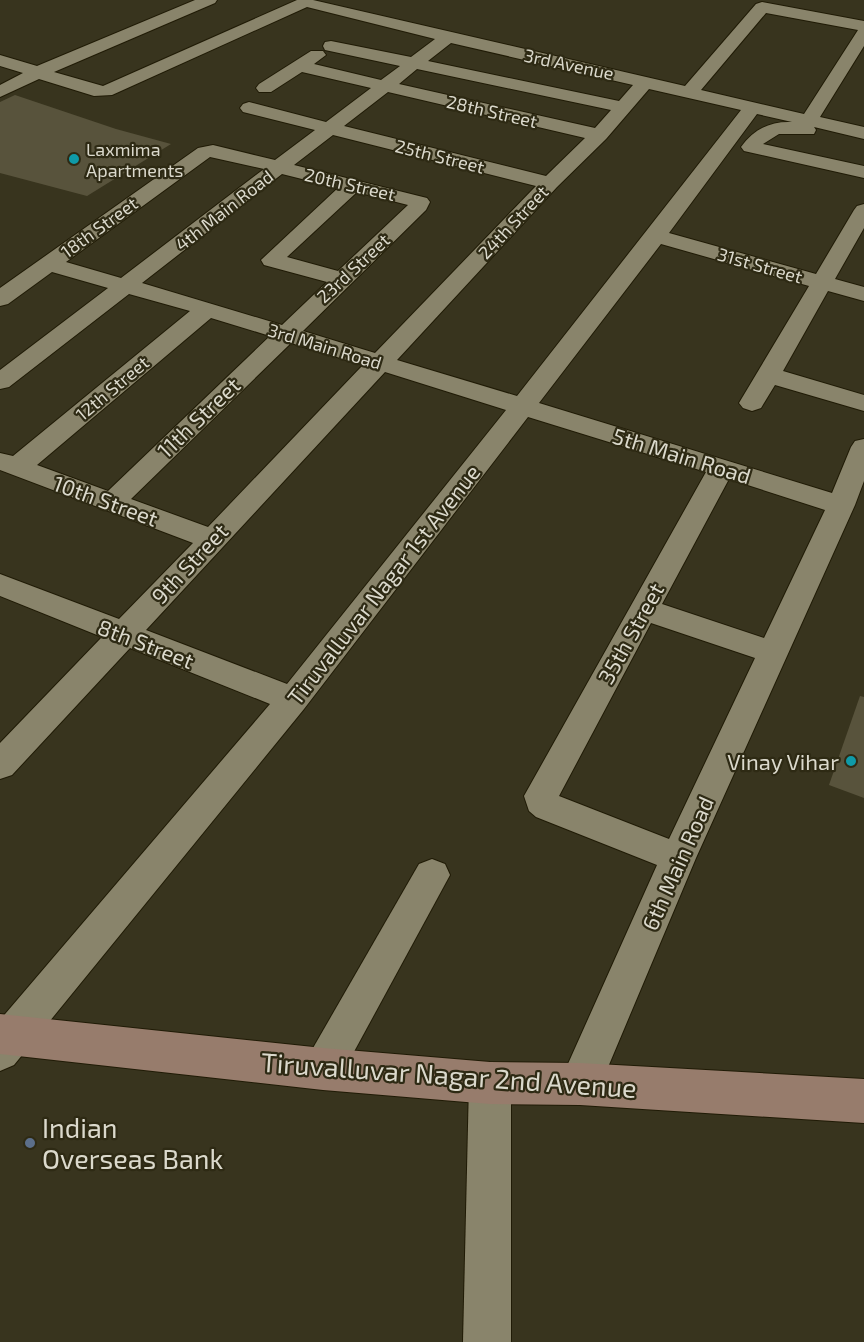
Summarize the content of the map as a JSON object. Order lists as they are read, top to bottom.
{
  "streets": {
    "street": [
      "3rd Avenue",
      "28th Street",
      "25th Street",
      "20th Street",
      "4th Main Road",
      "24th Street",
      "18th Street",
      "31st Street",
      "23rd Street",
      "3rd Main Road",
      "12th Street",
      "11th Street",
      "5th Main Road",
      "10th Street",
      "9th Street",
      "Tiruvalluvar Nagar 1st Avenue",
      "35th Street",
      "8th Street",
      "6th Main Road",
      "Tiruvalluvar Nagar 2nd Avenue"
    ]
  },
  "crossings": [
    ["3rd Avenue", "4th Main Road"],
    ["3rd Avenue", "24th Street"],
    ["3rd Avenue", "Tiruvalluvar Nagar 1st Avenue"],
    ["28th Street", "4th Main Road"],
    ["28th Street", "24th Street"],
    ["25th Street", "4th Main Road"],
    ["25th Street", "24th Street"],
    ["20th Street", "4th Main Road"],
    ["20th Street", "18th Street"],
    ["20th Street", "23rd Street"],
    ["4th Main Road", "18th Street"],
    ["4th Main Road", "3rd Main Road"],
    ["24th Street", "3rd Main Road"],
    ["24th Street", "9th Street"],
    ["18th Street", "3rd Main Road"],
    ["31st Street", "Tiruvalluvar Nagar 1st Avenue"],
    ["23rd Street", "3rd Main Road"],
    ["23rd Street", "11th Street"],
    ["3rd Main Road", "12th Street"],
    ["3rd Main Road", "11th Street"],
    ["3rd Main Road", "5th Main Road"],
    ["3rd Main Road", "9th Street"],
    ["3rd Main Road", "Tiruvalluvar Nagar 1st Avenue"],
    ["12th Street", "10th Street"],
    ["11th Street", "10th Street"],
    ["5th Main Road", "Tiruvalluvar Nagar 1st Avenue"],
    ["5th Main Road", "35th Street"],
    ["5th Main Road", "6th Main Road"],
    ["10th Street", "9th Street"],
    ["9th Street", "8th Street"],
    ["Tiruvalluvar Nagar 1st Avenue", "8th Street"],
    ["Tiruvalluvar Nagar 1st Avenue", "Tiruvalluvar Nagar 2nd Avenue"],
    ["35th Street", "6th Main Road"],
    ["6th Main Road", "Tiruvalluvar Nagar 2nd Avenue"]
  ],
  "places": ["Laxmima Apartments", "Vinay Vihar", "Indian Overseas Bank"]
}
